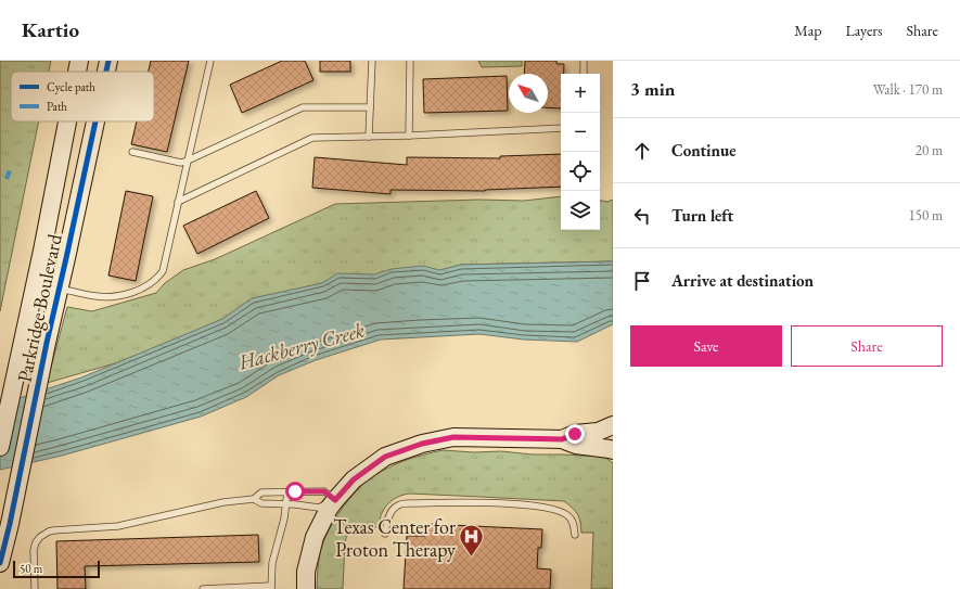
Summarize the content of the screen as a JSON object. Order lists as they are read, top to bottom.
{
  "streets": {
    "street": ["Parkridge Boulevard"]
  },
  "water": ["Hackberry Creek"],
  "places": {
    "hospital": ["Texas Center for Proton Therapy"]
  },
  "legend": ["Cycle path", "Path"],
  "scale_bar": "50 m",
  "north": "top left",
  "page": {
    "header": "Kartio",
    "nav": ["Map", "Layers", "Share"],
    "heading": ["3 min", "Walk · 170 m"],
    "map_buttons": ["+", "−"],
    "list": [
      ["Continue", "20 m"],
      ["Turn left", "150 m"],
      "Arrive at destination"
    ],
    "buttons": ["Save", "Share"],
    "scale": "50 m"
  }
}
